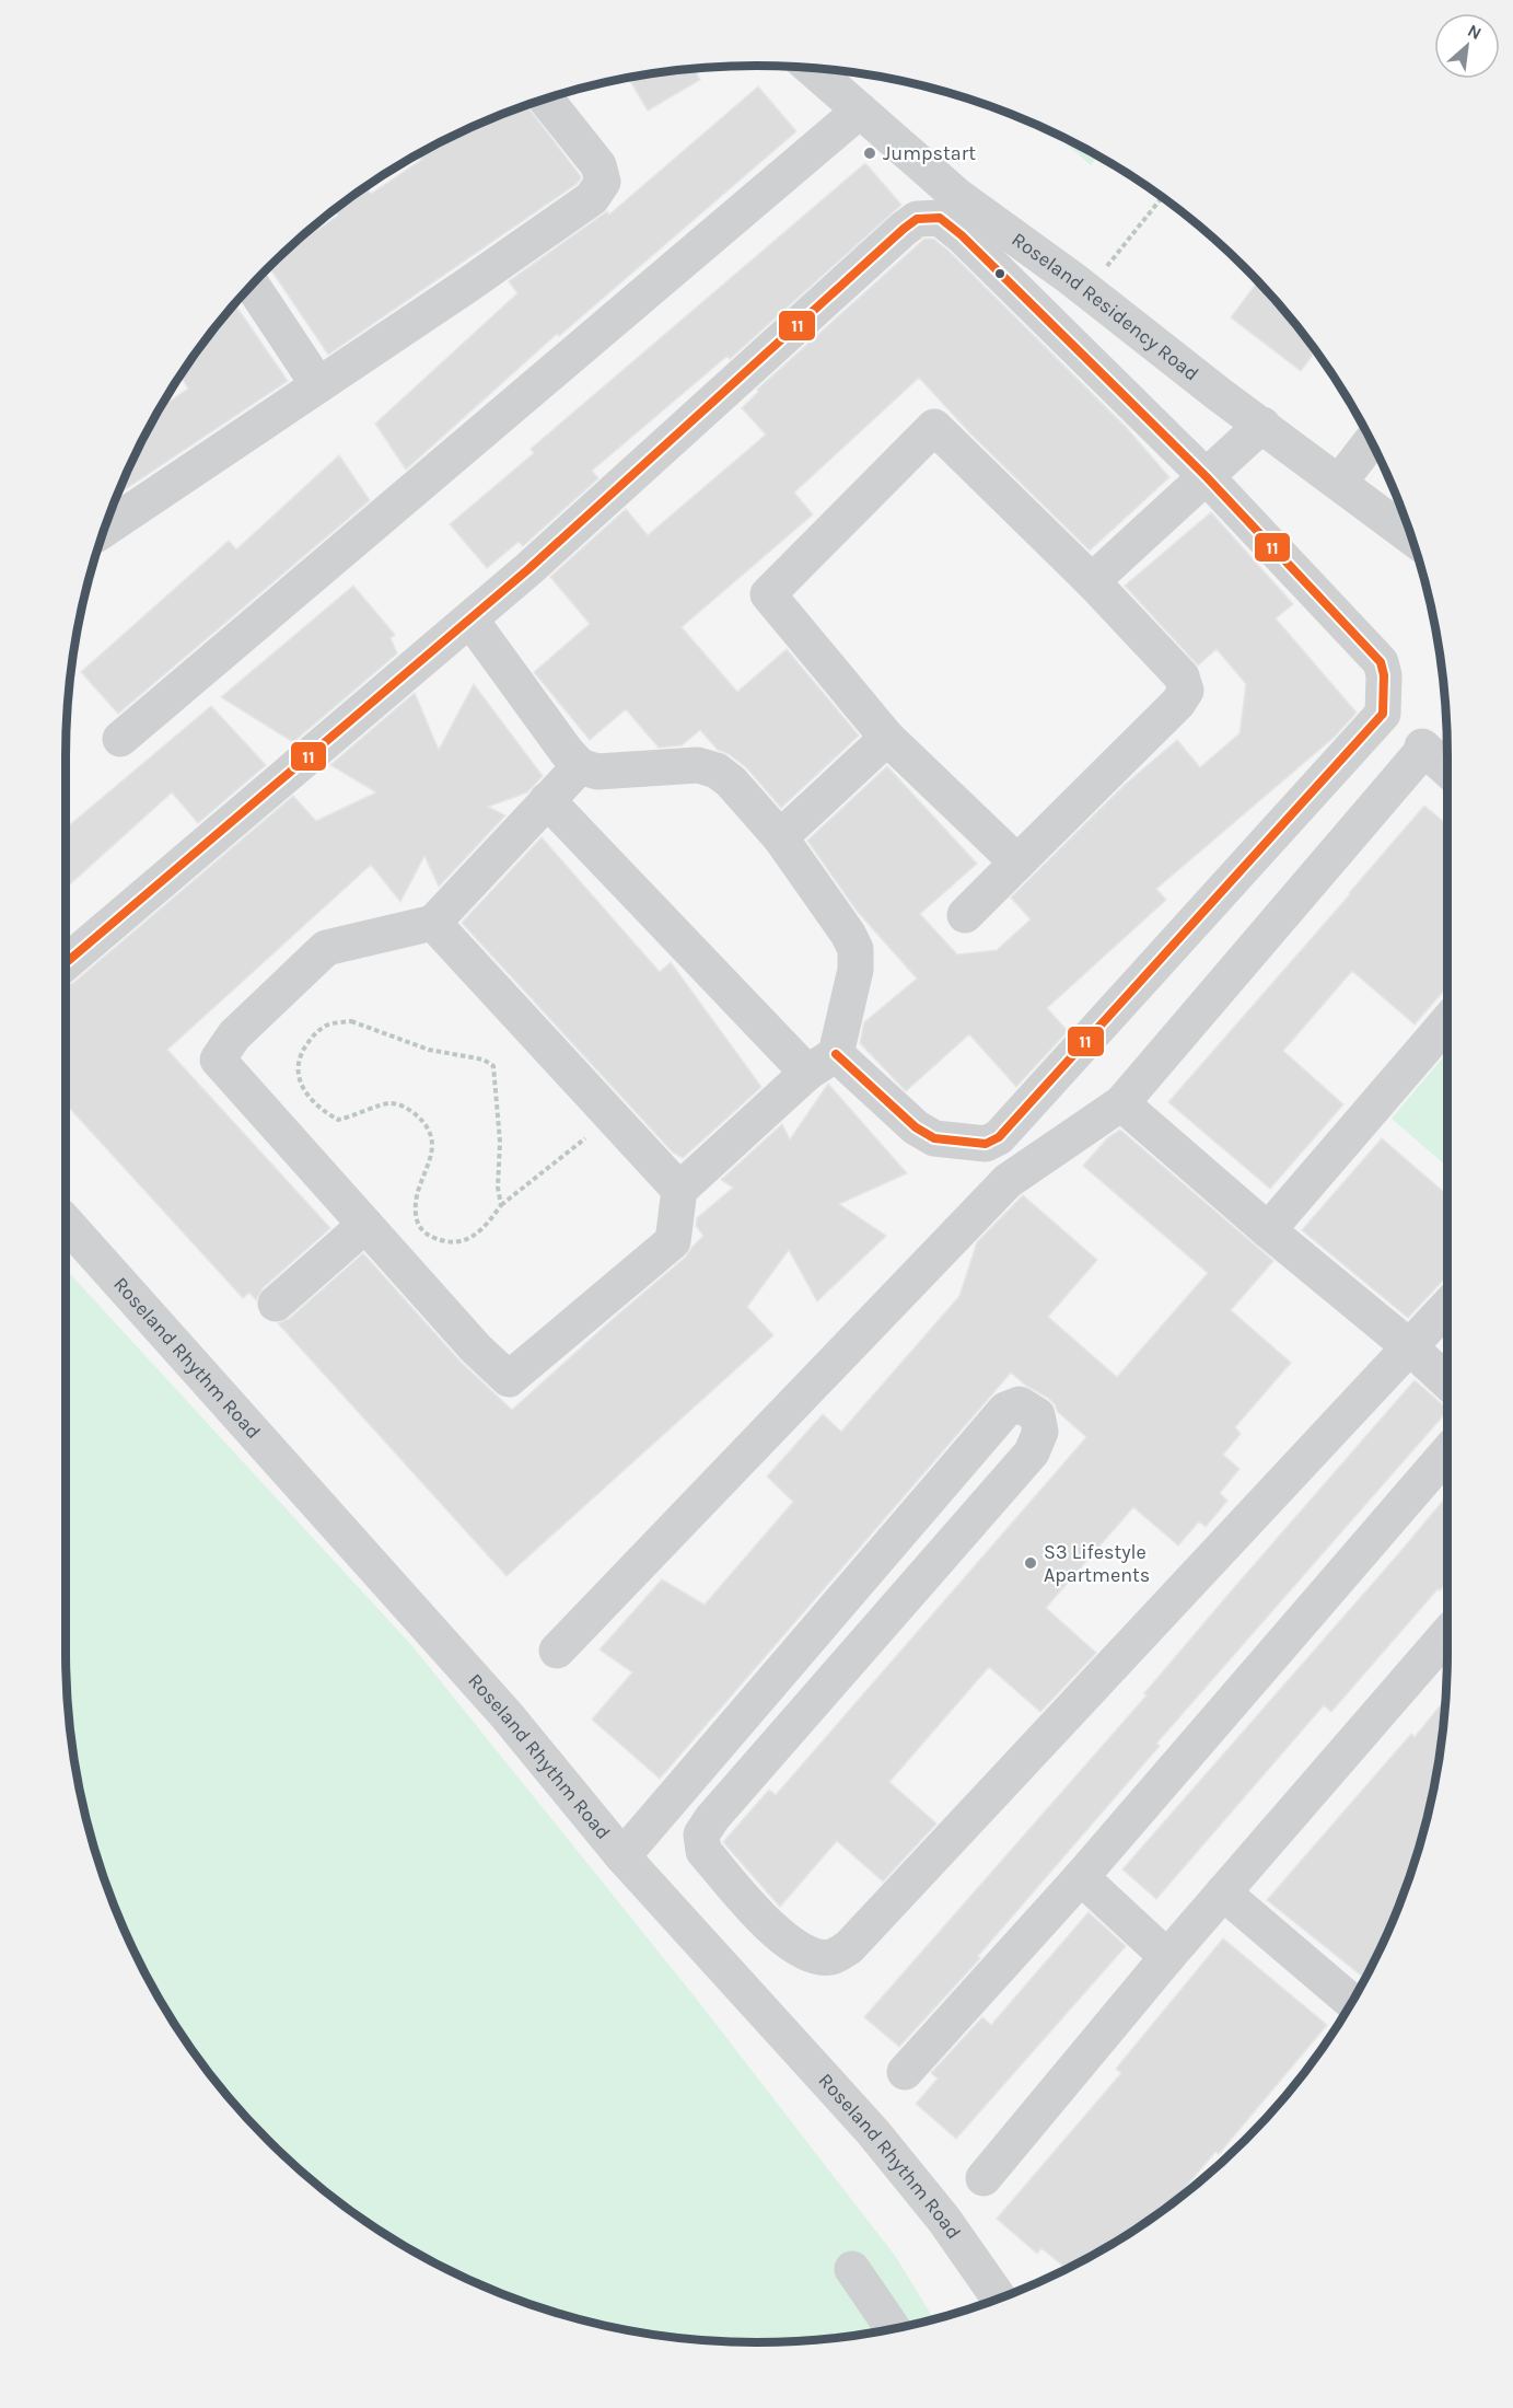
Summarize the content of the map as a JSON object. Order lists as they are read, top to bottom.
{
  "streets": {
    "street": ["Roseland Residency Road", "Roseland Rhythm Road"]
  },
  "places": ["Jumpstart", "S3 Lifestyle Apartments"],
  "lines": ["transit line 11"],
  "north": "top right"
}
